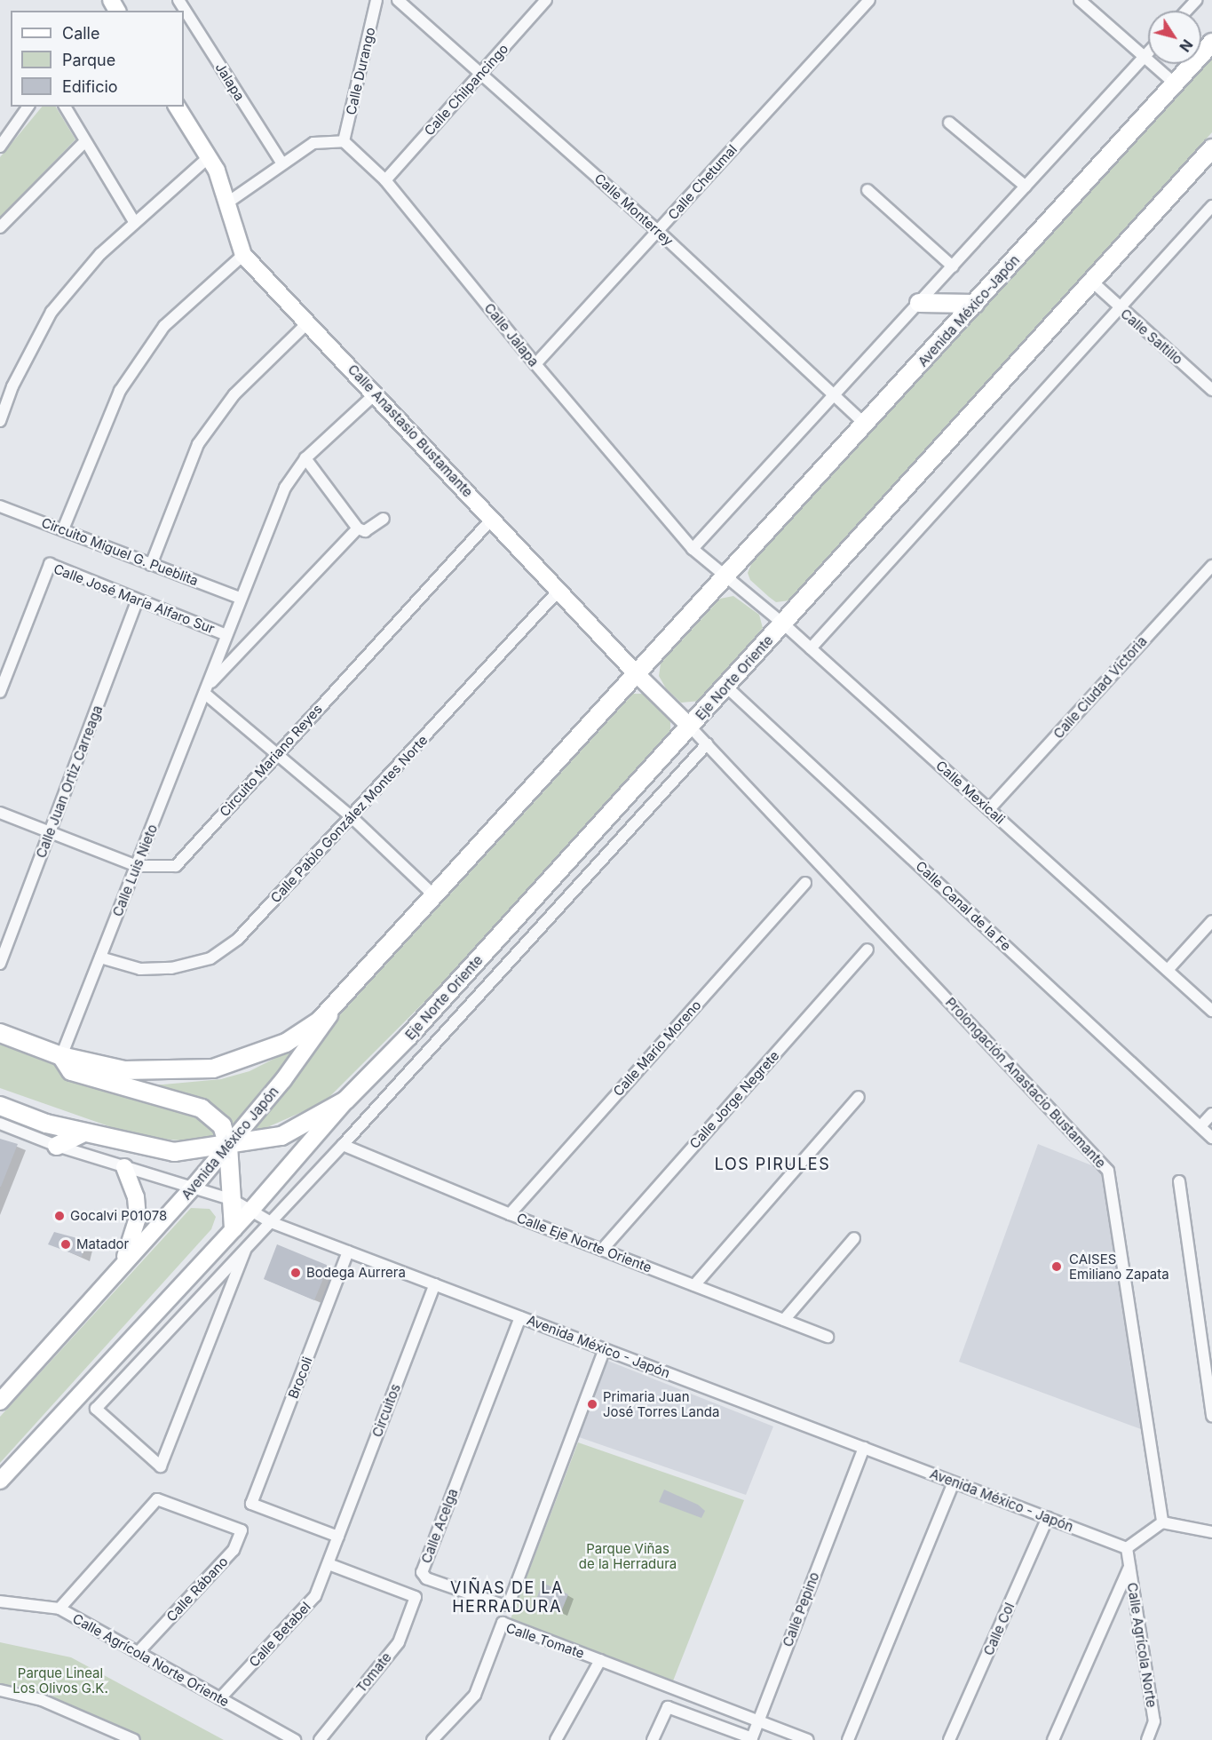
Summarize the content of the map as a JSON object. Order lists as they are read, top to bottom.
{
  "streets": {
    "main road": ["Avenida México-Japón", "Eje Norte Oriente"],
    "street": [
      "Calle Durango",
      "Jalapa",
      "Calle Chilpancingo",
      "Calle Chetumal",
      "Calle Monterrey",
      "Calle Jalapa",
      "Calle Saltillo",
      "Calle Anastasio Bustamante",
      "Circuito Miguel G. Pueblita",
      "Calle José María Alfaro Sur",
      "Calle Ciudad Victoria",
      "Circuito Mariano Reyes",
      "Calle Juan Ortiz Carreaga",
      "Calle Mexicali",
      "Calle Pablo González Montes Norte",
      "Calle Luis Nieto",
      "Calle Canal de la Fe",
      "Calle Mario Moreno",
      "Prolongación Anastacio Bustamante",
      "Calle Jorge Negrete",
      "Avenida México Japón",
      "Calle Eje Norte Oriente",
      "Avenida México - Japón",
      "Brocoli",
      "Circuitos",
      "Calle Acelga",
      "Calle Rábano",
      "Calle Pepino",
      "Calle Col",
      "Calle Betabel",
      "Calle Tomate",
      "Calle Agrícola Norte",
      "Calle Agrícola Norte Oriente",
      "Tomate"
    ]
  },
  "crossings": [
    ["Calle Durango", "Calle Jalapa"],
    ["Calle Chilpancingo", "Calle Monterrey"],
    ["Calle Chilpancingo", "Calle Jalapa"],
    ["Calle Chetumal", "Calle Monterrey"],
    ["Calle Chetumal", "Calle Jalapa"],
    ["Calle Monterrey", "Avenida México-Japón"],
    ["Avenida México-Japón", "Calle Jalapa"],
    ["Avenida México-Japón", "Calle Mexicali"],
    ["Calle Jalapa", "Calle Mexicali"],
    ["Calle Anastasio Bustamante", "Eje Norte Oriente"],
    ["Calle Anastasio Bustamante", "Circuito Mariano Reyes"],
    ["Calle Anastasio Bustamante", "Calle Pablo González Montes Norte"],
    ["Calle Anastasio Bustamante", "Calle Luis Nieto"],
    ["Calle Anastasio Bustamante", "Prolongación Anastacio Bustamante"],
    ["Circuito Miguel G. Pueblita", "Calle Luis Nieto"],
    ["Calle José María Alfaro Sur", "Calle Juan Ortiz Carreaga"],
    ["Calle José María Alfaro Sur", "Calle Luis Nieto"],
    ["Eje Norte Oriente", "Calle Mexicali"],
    ["Eje Norte Oriente", "Calle Canal de la Fe"],
    ["Eje Norte Oriente", "Prolongación Anastacio Bustamante"],
    ["Eje Norte Oriente", "Avenida México Japón"],
    ["Eje Norte Oriente", "Calle Eje Norte Oriente"],
    ["Eje Norte Oriente", "Avenida México - Japón"],
    ["Calle Ciudad Victoria", "Calle Mexicali"],
    ["Circuito Mariano Reyes", "Calle Juan Ortiz Carreaga"],
    ["Circuito Mariano Reyes", "Calle Luis Nieto"],
    ["Calle Pablo González Montes Norte", "Calle Luis Nieto"],
    ["Calle Mario Moreno", "Calle Eje Norte Oriente"],
    ["Calle Jorge Negrete", "Calle Eje Norte Oriente"],
    ["Avenida México Japón", "Avenida México - Japón"],
    ["Avenida México - Japón", "Brocoli"],
    ["Avenida México - Japón", "Circuitos"],
    ["Avenida México - Japón", "Calle Acelga"],
    ["Avenida México - Japón", "Calle Pepino"],
    ["Avenida México - Japón", "Calle Col"],
    ["Avenida México - Japón", "Calle Agrícola Norte"],
    ["Brocoli", "Circuitos"],
    ["Brocoli", "Calle Betabel"],
    ["Circuitos", "Calle Betabel"],
    ["Calle Rábano", "Calle Agrícola Norte Oriente"],
    ["Calle Betabel", "Calle Agrícola Norte Oriente"],
    ["Calle Betabel", "Tomate"]
  ],
  "districts": ["LOS PIRULES", "VIÑAS DE LA HERRADURA"],
  "parks": ["Parque Viñas de la Herradura", "Parque Lineal Los Olivos G.K."],
  "places": [
    "Gocalvi P01078",
    "Matador",
    "CAISES Emiliano Zapata",
    "Bodega Aurrera",
    "Primaria Juan José Torres Landa"
  ],
  "legend": ["Calle", "Parque", "Edificio"],
  "north": "bottom right"
}
